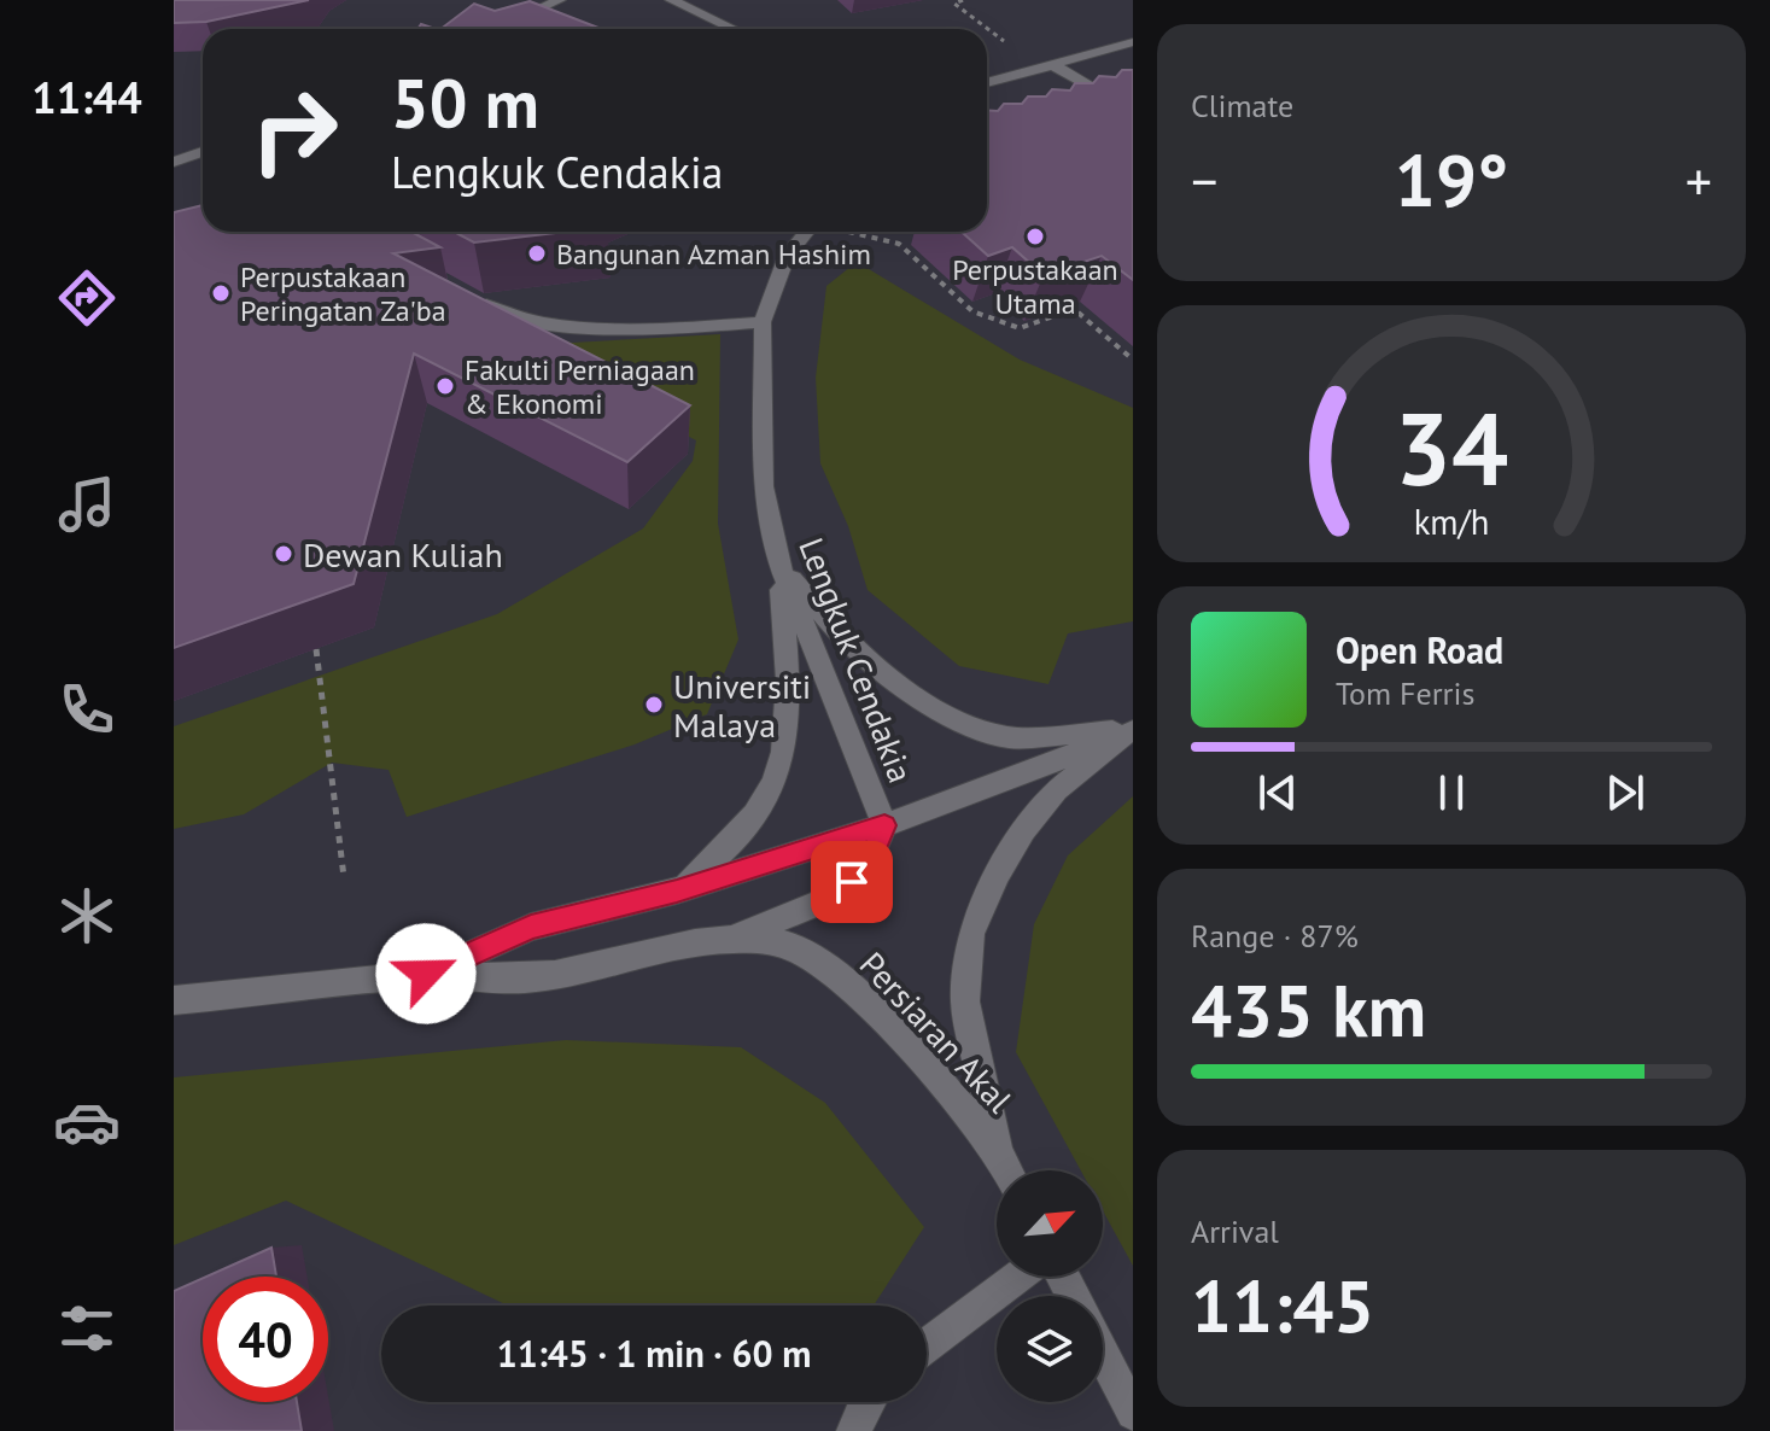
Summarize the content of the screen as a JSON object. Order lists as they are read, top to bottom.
{
  "streets": {
    "street": ["Lengkuk Cendakia", "Persiaran Akal"]
  },
  "crossings": [
    ["Lengkuk Cendakia", "Persiaran Akal"]
  ],
  "places": [
    "Perpustakaan Utama",
    "Bangunan Azman Hashim",
    "Perpustakaan Peringatan Za'ba",
    "Fakulti Perniagaan & Ekonomi",
    "Dewan Kuliah",
    "Universiti Malaya"
  ],
  "north": "top right",
  "page": {
    "tabs": "11:44",
    "tile": [
      "Climate",
      ["Range · 87%", "435 km"],
      ["Arrival", "11:45"]
    ],
    "turn": ["50 m", "Lengkuk Cendakia"],
    "heat": ["−", "19°", "+"],
    "song": ["Open Road", "Tom Ferris"],
    "limit": "40",
    "trip": "11:45 · 1 min · 60 m",
    "gauge": ["34", "km/h"]
  }
}
